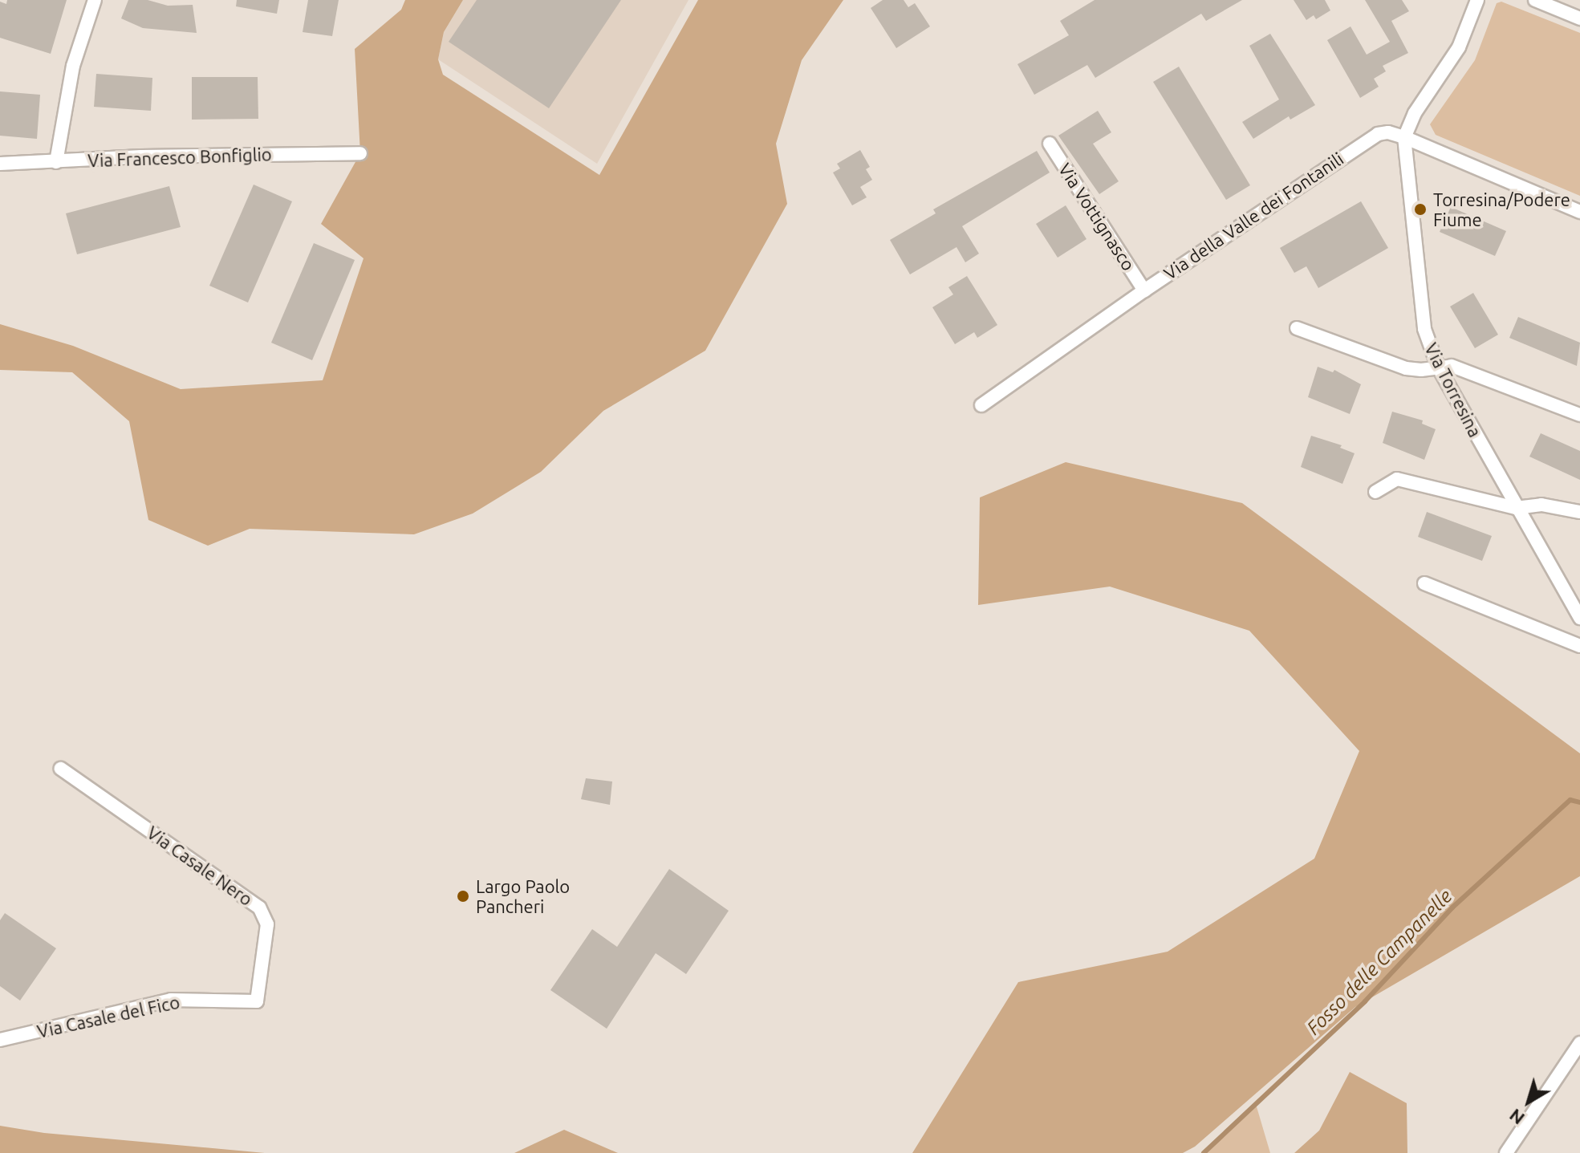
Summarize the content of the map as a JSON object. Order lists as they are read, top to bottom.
{
  "streets": {
    "street": [
      "Via Francesco Bonfiglio",
      "Via della Valle dei Fontanili",
      "Via Vottignasco",
      "Via Torresina",
      "Via Casale Nero",
      "Via Casale del Fico"
    ]
  },
  "crossings": [
    ["Via della Valle dei Fontanili", "Via Vottignasco"],
    ["Via della Valle dei Fontanili", "Via Torresina"],
    ["Via Casale Nero", "Via Casale del Fico"]
  ],
  "water": ["Fosso delle Campanelle"],
  "places": ["Torresina/Podere Fiume", "Largo Paolo Pancheri"],
  "north": "bottom left"
}
